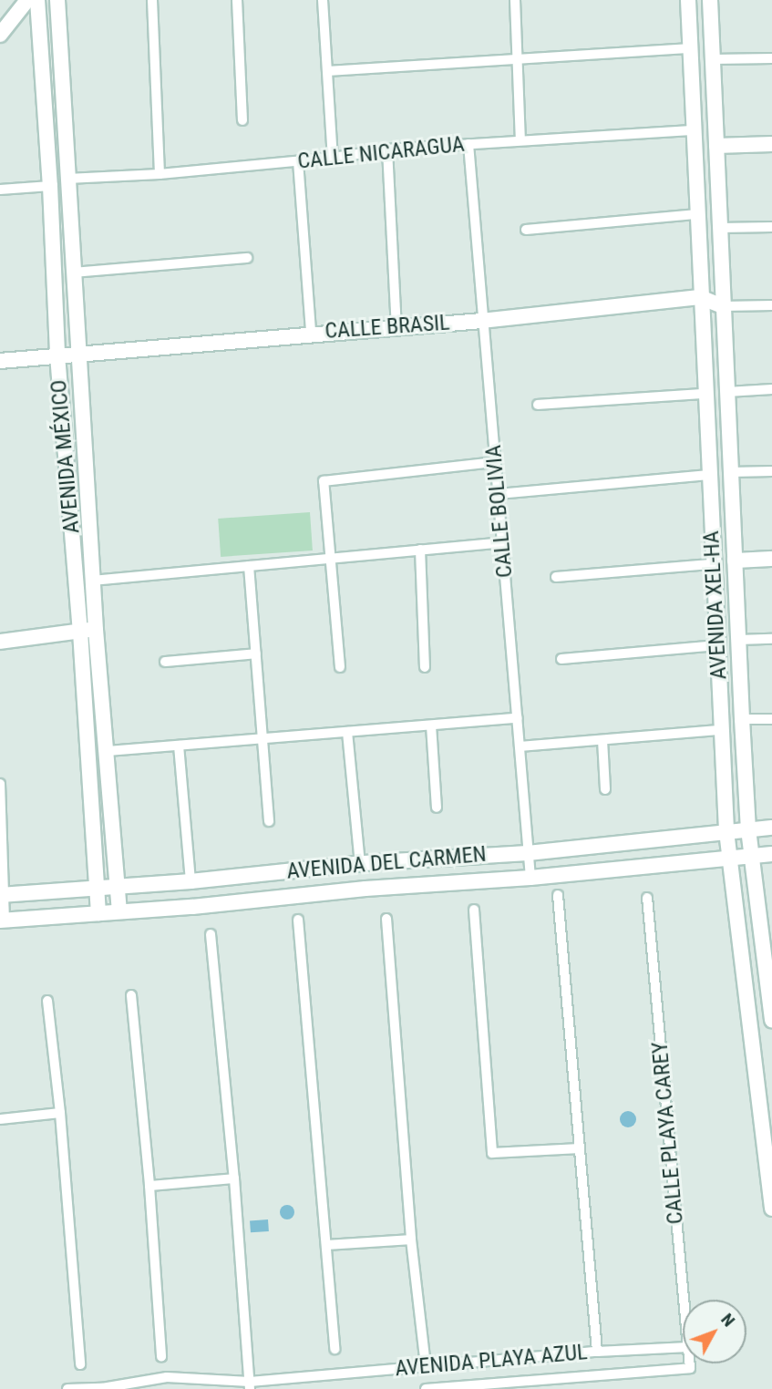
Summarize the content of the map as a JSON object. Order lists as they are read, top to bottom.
{
  "streets": {
    "street": [
      "CALLE NICARAGUA",
      "CALLE BRASIL",
      "AVENIDA MÉXICO",
      "CALLE BOLIVIA",
      "AVENIDA XEL-HA",
      "AVENIDA DEL CARMEN",
      "CALLE PLAYA CAREY",
      "AVENIDA PLAYA AZUL"
    ]
  },
  "crossings": [
    ["CALLE NICARAGUA", "AVENIDA MÉXICO"],
    ["CALLE NICARAGUA", "CALLE BOLIVIA"],
    ["CALLE NICARAGUA", "AVENIDA XEL-HA"],
    ["CALLE BRASIL", "AVENIDA MÉXICO"],
    ["CALLE BRASIL", "CALLE BOLIVIA"],
    ["CALLE BRASIL", "AVENIDA XEL-HA"],
    ["AVENIDA MÉXICO", "AVENIDA DEL CARMEN"],
    ["CALLE BOLIVIA", "AVENIDA DEL CARMEN"],
    ["AVENIDA XEL-HA", "AVENIDA DEL CARMEN"],
    ["CALLE PLAYA CAREY", "AVENIDA PLAYA AZUL"]
  ],
  "north": "top right"
}
